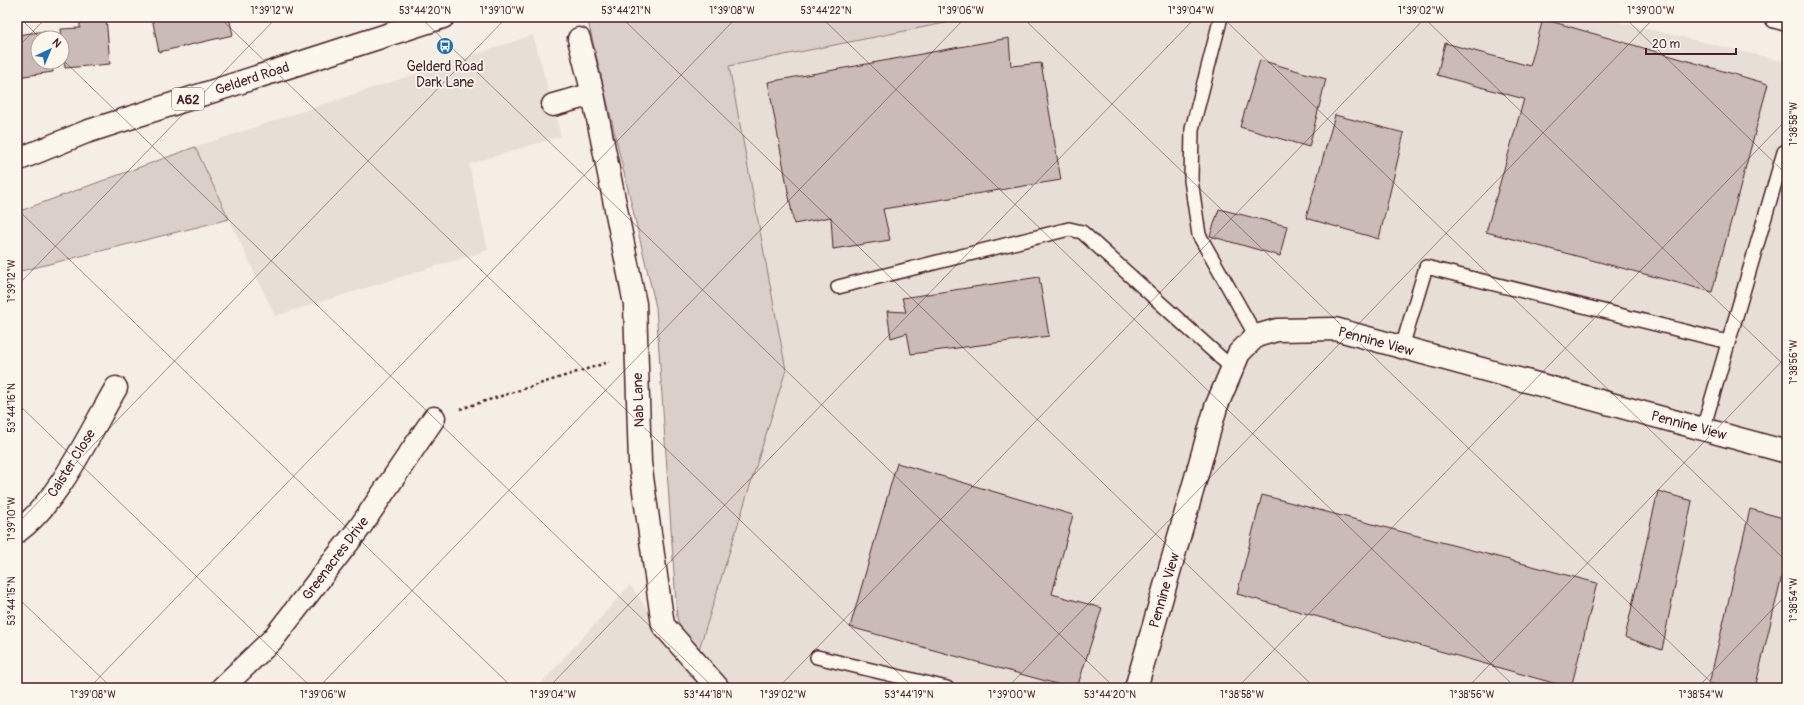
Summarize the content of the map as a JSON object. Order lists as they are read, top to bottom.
{
  "streets": {
    "street": [
      "Gelderd Road",
      "A62",
      "Pennine View",
      "Nab Lane",
      "Caister Close",
      "Greenacres Drive"
    ]
  },
  "places": {
    "bus stop": ["Gelderd Road Dark Lane"]
  },
  "scale_bar": "20 m",
  "north": "top right",
  "coordinates": [
    "1°39'12\"W",
    "53°44'20\"N",
    "1°39'10\"W",
    "53°44'21\"N",
    "1°39'08\"W",
    "53°44'22\"N",
    "1°39'06\"W",
    "1°39'04\"W",
    "1°39'02\"W",
    "1°39'00\"W",
    "1°38'58\"W",
    "1°38'56\"W",
    "53°44'16\"N",
    "1°38'54\"W",
    "53°44'15\"N",
    "53°44'18\"N",
    "53°44'19\"N"
  ]
}
